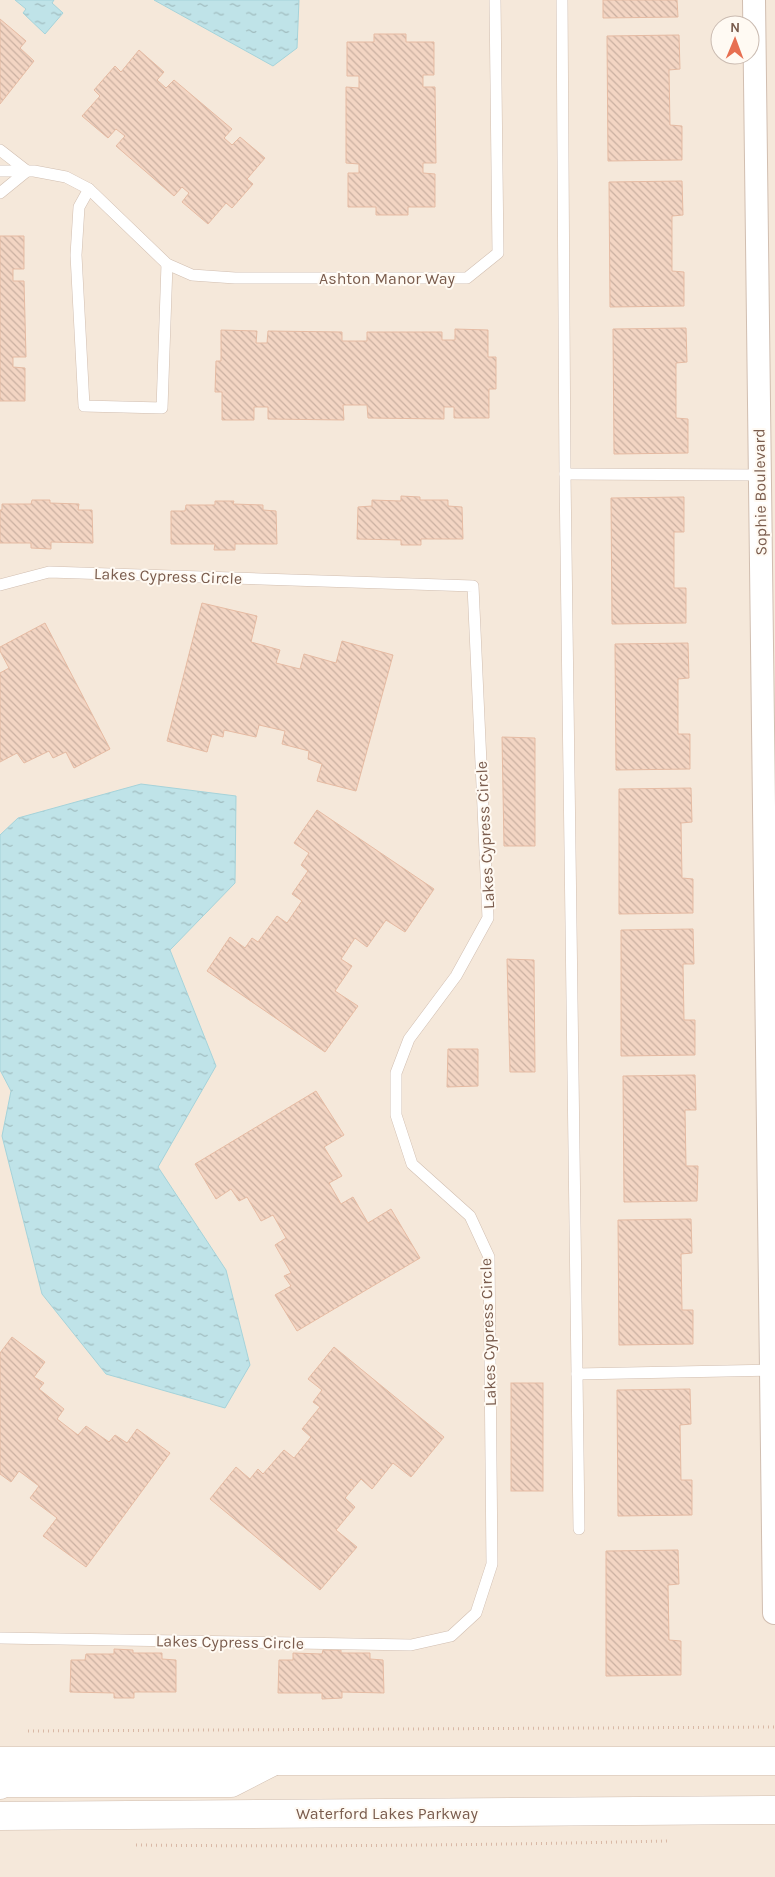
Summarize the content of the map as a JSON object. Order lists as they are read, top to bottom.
{
  "streets": {
    "street": ["Sophie Boulevard", "Waterford Lakes Parkway"],
    "lane": ["Ashton Manor Way", "Lakes Cypress Circle"]
  },
  "north": "top"
}
